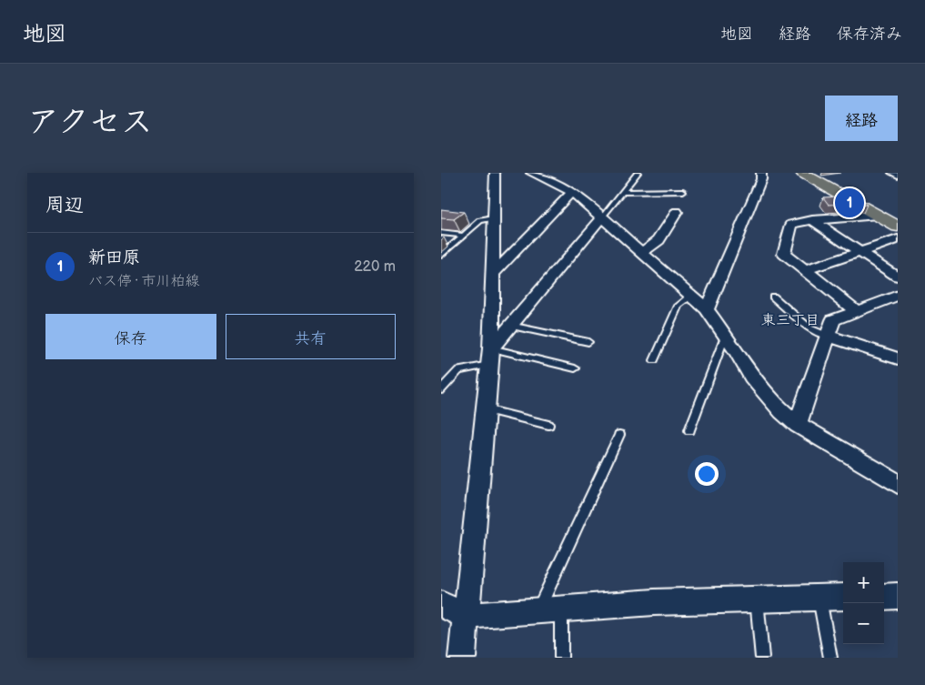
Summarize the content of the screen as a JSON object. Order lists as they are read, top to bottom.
{
  "districts": ["東三丁目"],
  "page": {
    "header": "地図",
    "nav": ["地図", "経路", "保存済み"],
    "title": "アクセス",
    "buttons": [
      "経路",
      ["保存", "共有"]
    ],
    "heading": "周辺",
    "pins": "1",
    "list": [
      {
        "mark": "1",
        "name": "新田原",
        "note": "バス停 · 市川柏線",
        "value": "220 m"
      }
    ],
    "map_buttons": ["+", "−"]
  }
}
